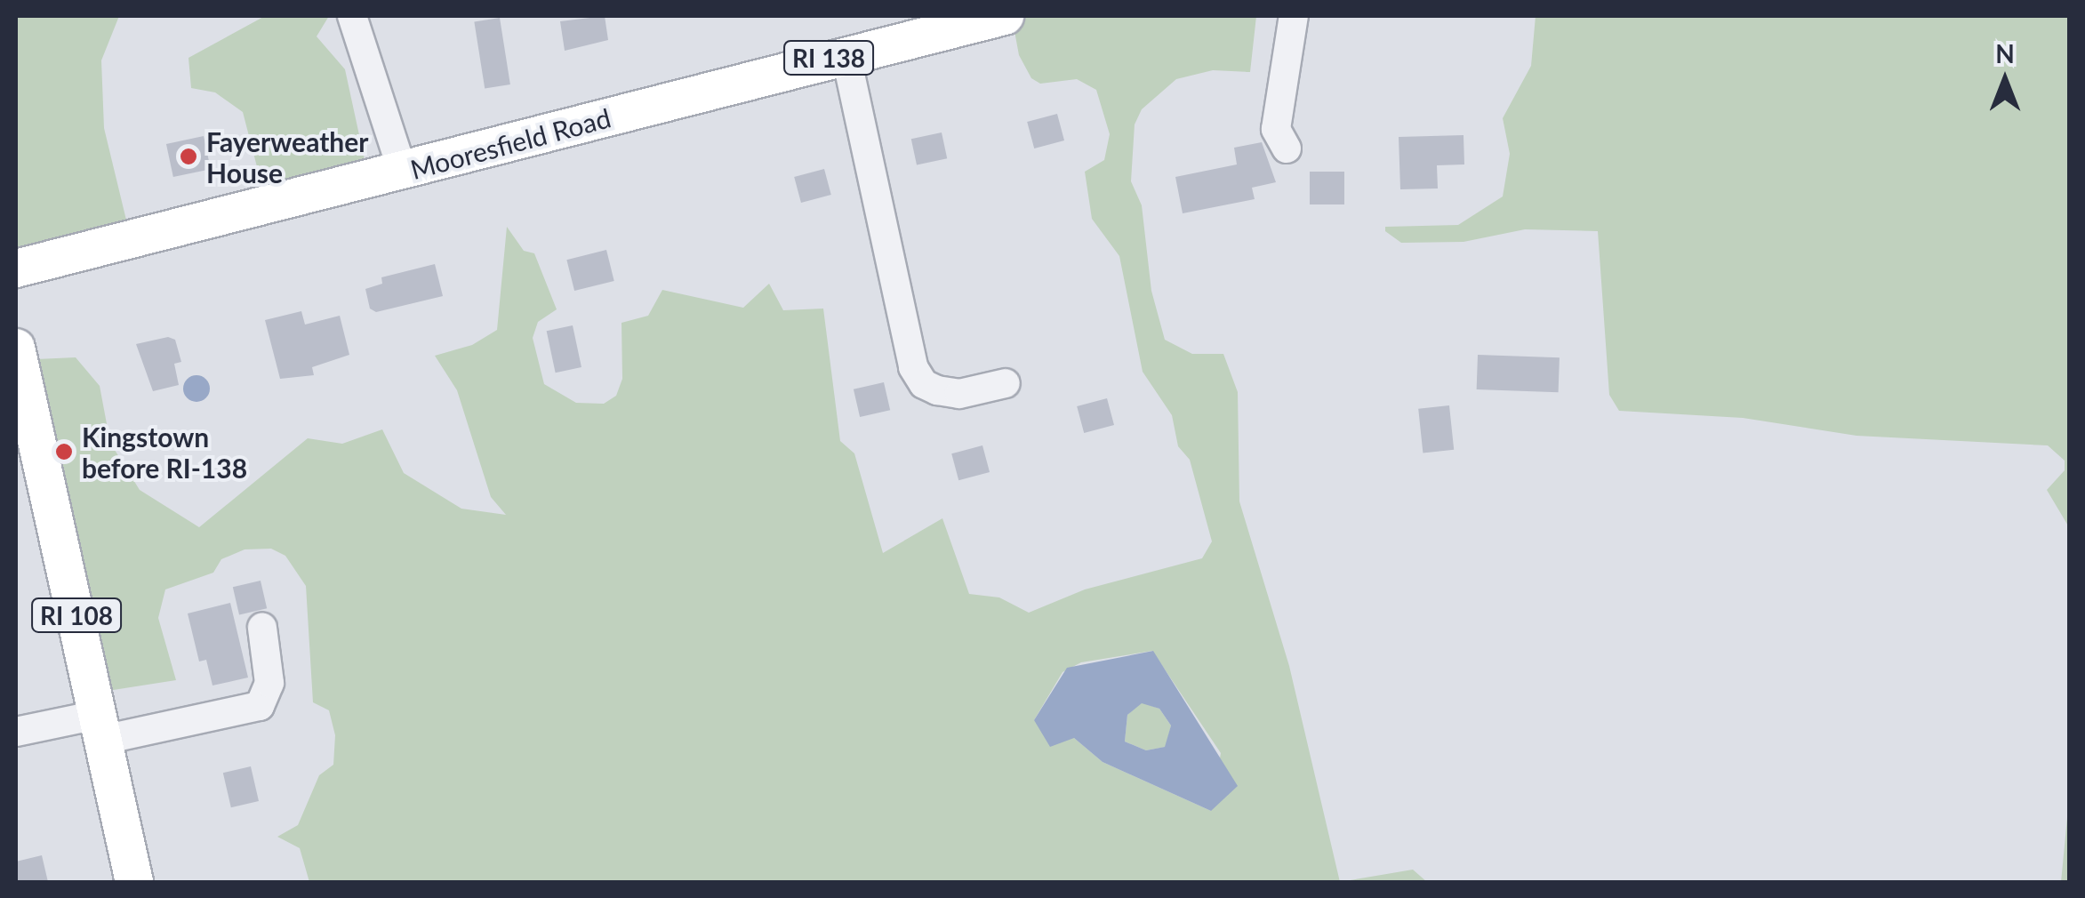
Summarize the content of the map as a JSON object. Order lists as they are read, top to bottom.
{
  "streets": {
    "main road": ["RI 138", "Mooresfield Road", "RI 108"]
  },
  "places": ["Fayerweather House", "Kingstown before RI-138"],
  "north": "top"
}
